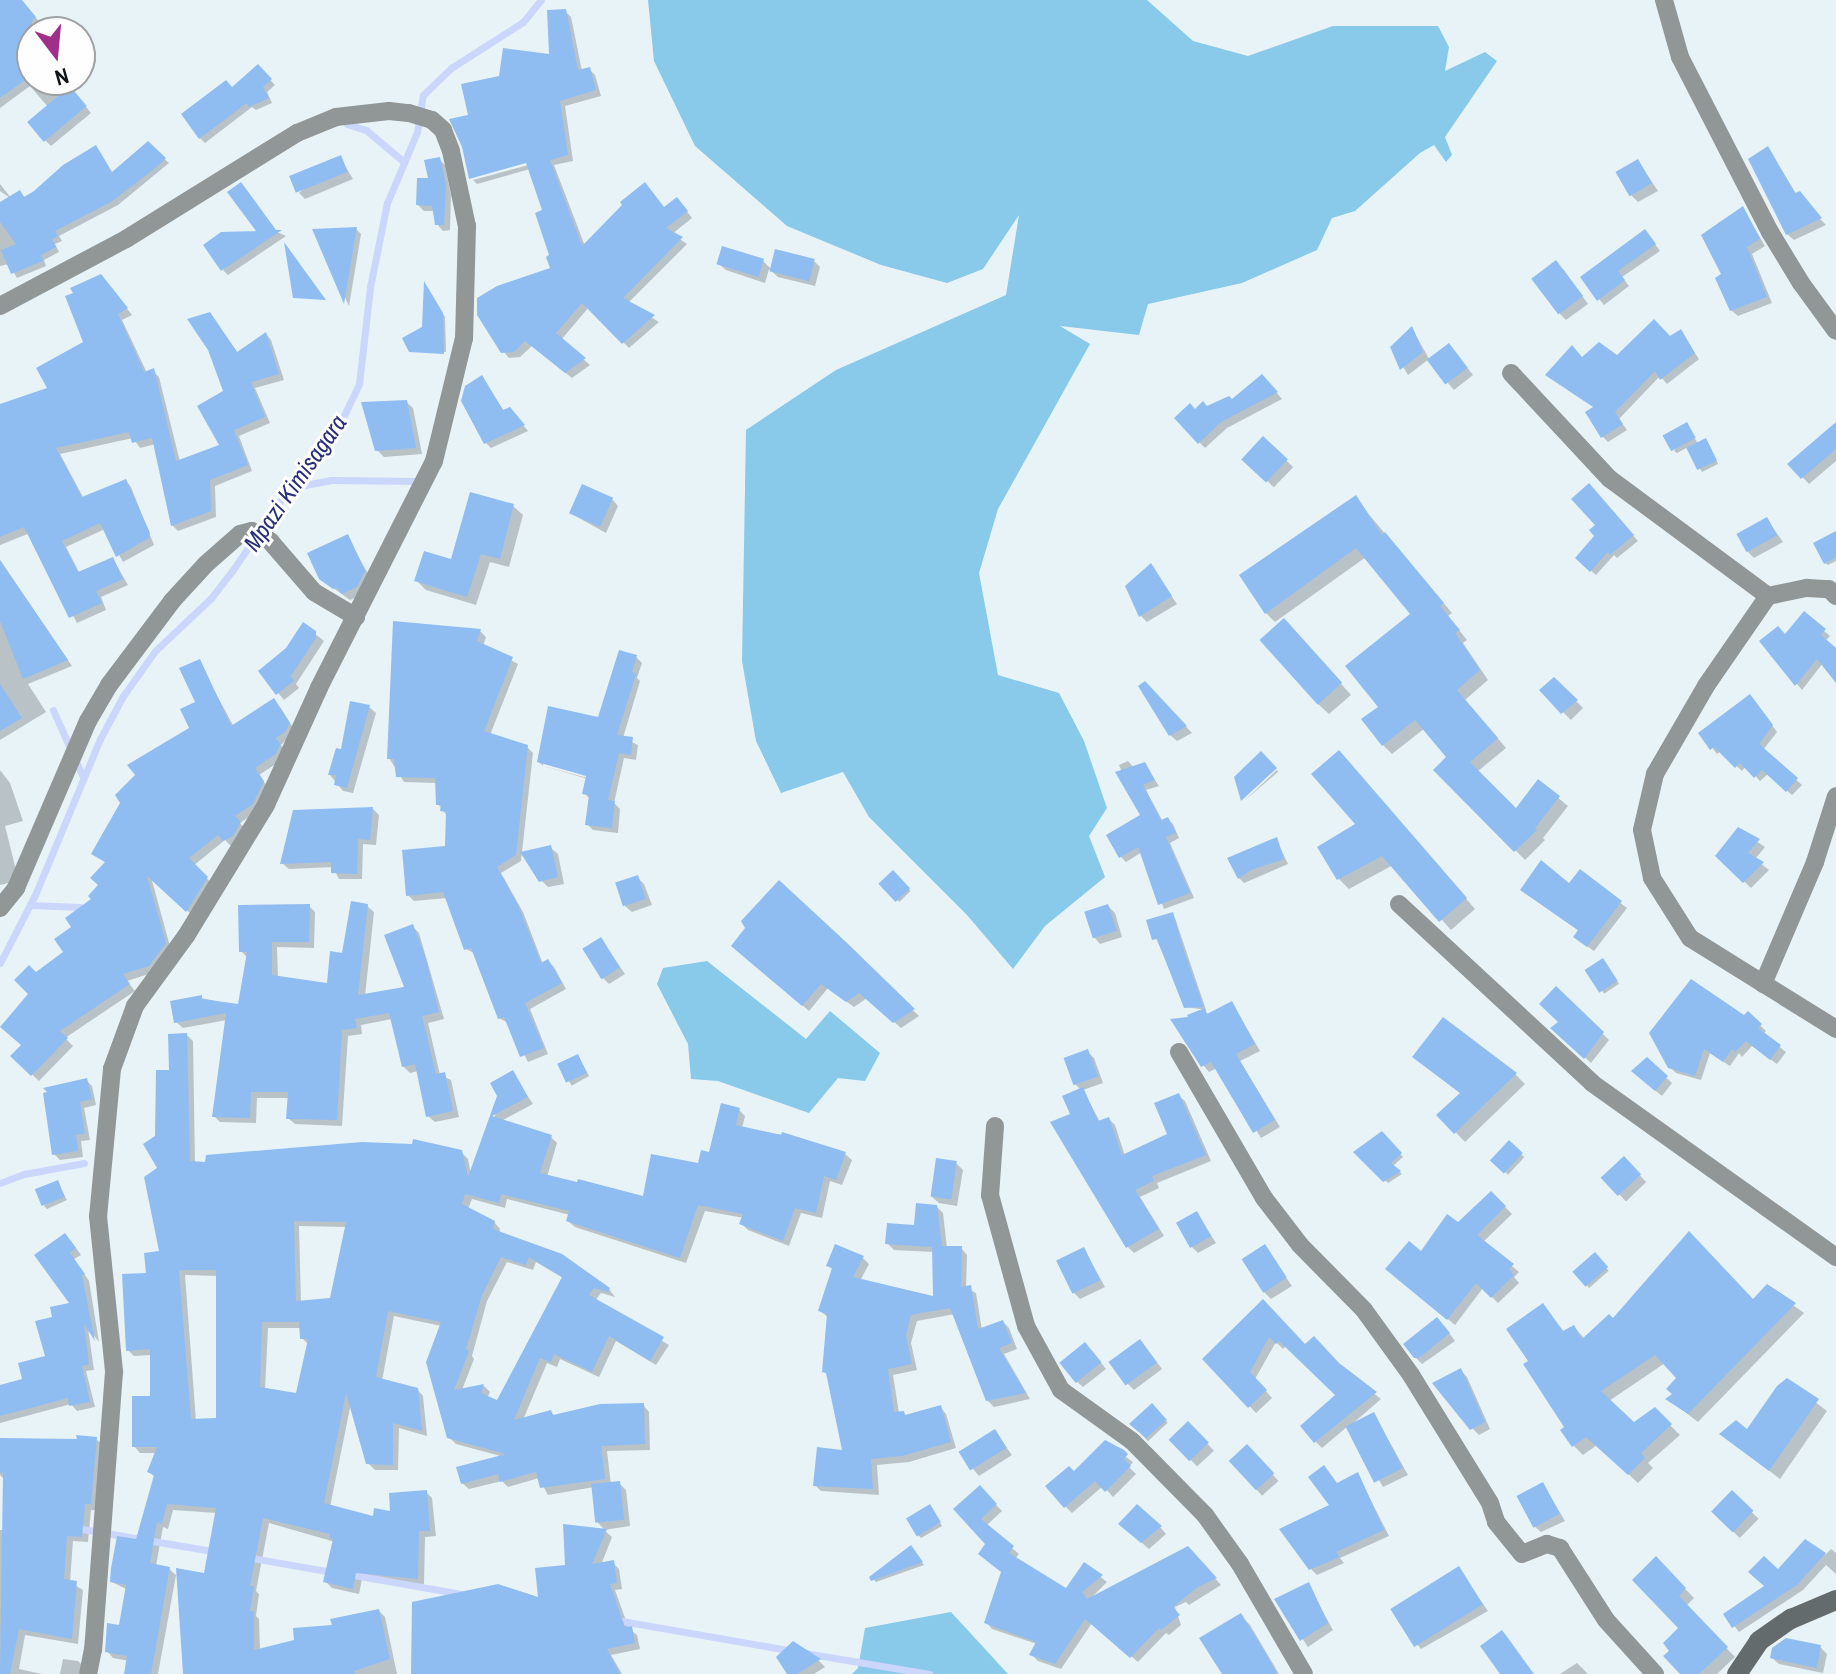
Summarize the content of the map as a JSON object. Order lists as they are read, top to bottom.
{
  "water": ["Mpazi Kimisagara"],
  "north": "bottom"
}
